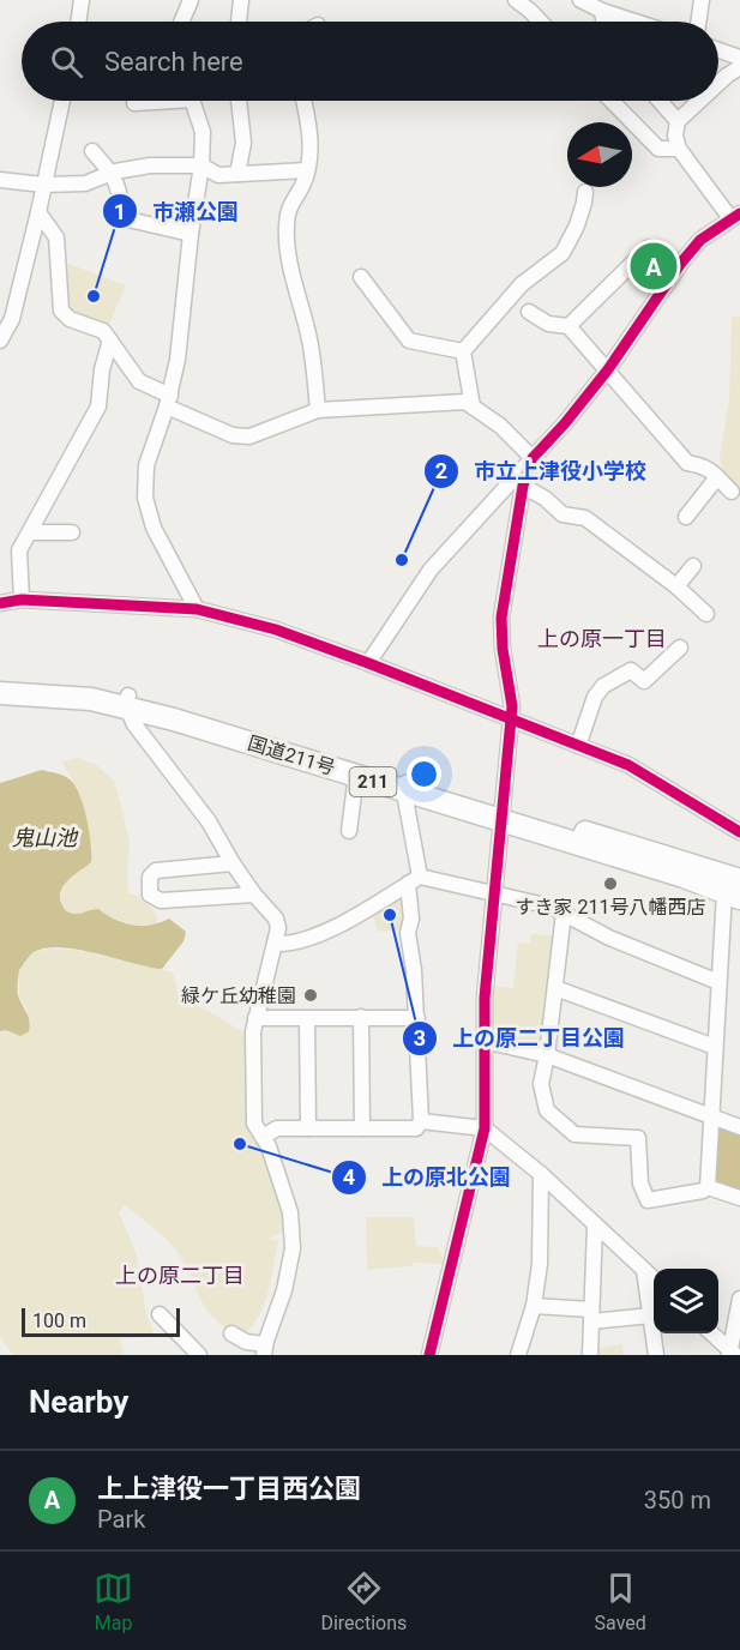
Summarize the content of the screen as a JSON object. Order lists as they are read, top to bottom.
{
  "streets": {
    "highway": ["国道211号", "211"]
  },
  "districts": ["上の原一丁目", "上の原二丁目"],
  "water": ["鬼山池"],
  "places": [
    "市瀬公園",
    "市立上津役小学校",
    "すき家 211号八幡西店",
    "上の原二丁目公園",
    "緑ケ丘幼稚園",
    "上の原北公園"
  ],
  "scale_bar": "100 m",
  "north": "left",
  "page": {
    "search": "Search here",
    "pins": "A",
    "scale": "100 m",
    "heading": "Nearby",
    "list": [
      {
        "mark": "A",
        "name": "上上津役一丁目西公園",
        "note": "Park",
        "value": "350 m"
      }
    ],
    "nav": ["Map", "Directions", "Saved"]
  }
}
